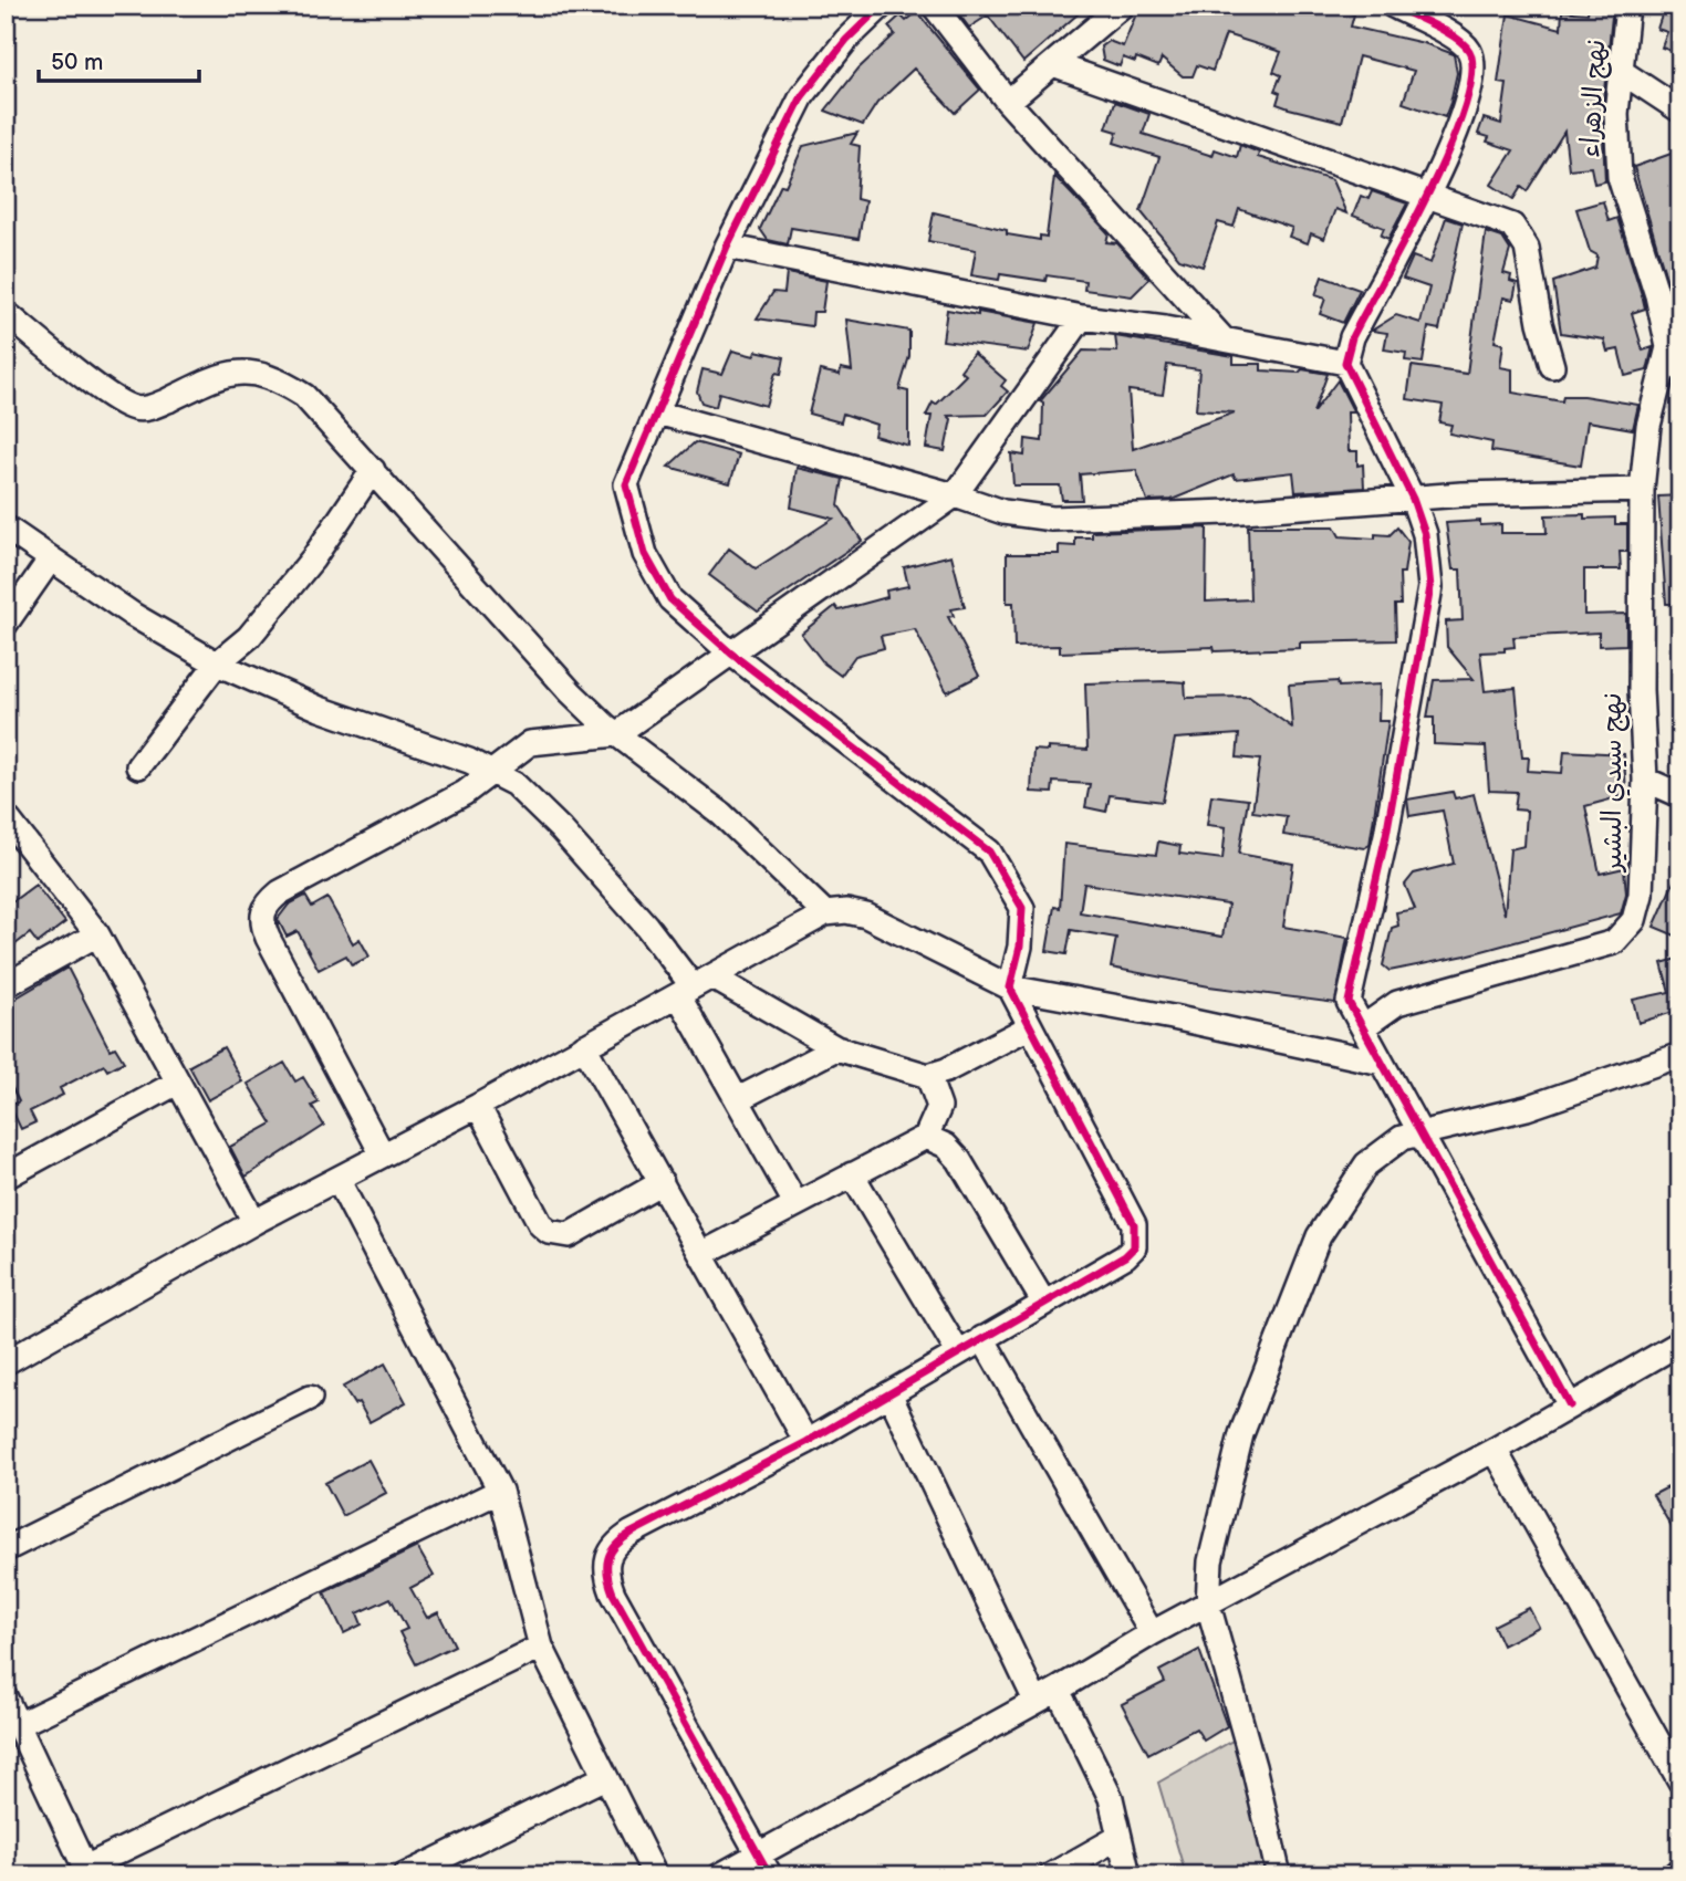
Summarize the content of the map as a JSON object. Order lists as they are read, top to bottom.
{
  "streets": {
    "street": ["نهج الزهراء", "نهج سيدي البشير"]
  },
  "crossings": [
    ["نهج الزهراء", "نهج سيدي البشير"]
  ],
  "scale_bar": "50 m"
}
